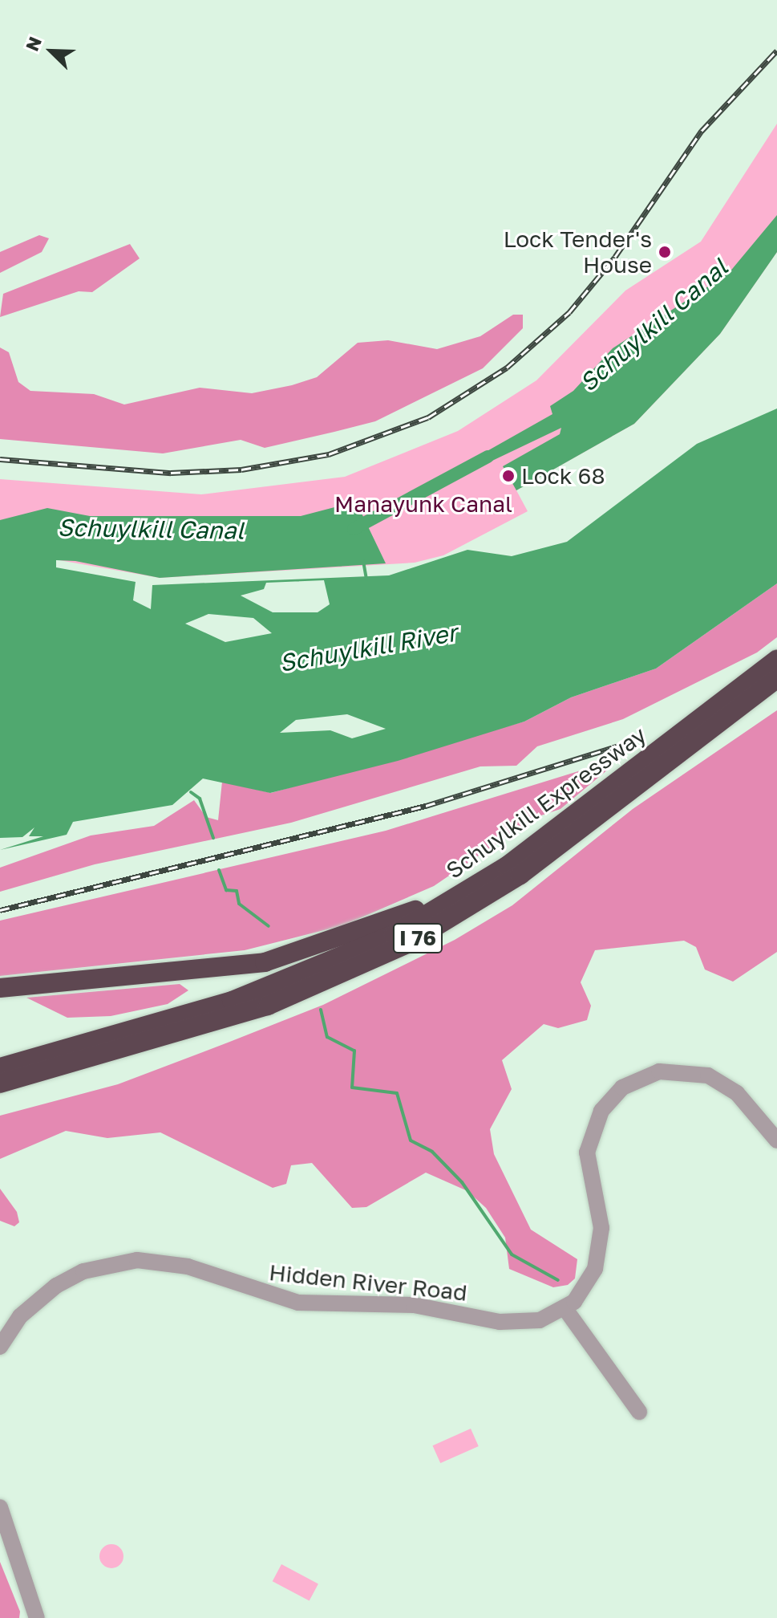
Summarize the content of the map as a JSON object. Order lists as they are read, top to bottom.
{
  "streets": {
    "highway": ["Schuylkill Expressway", "I 76"],
    "street": ["Hidden River Road"]
  },
  "water": ["Schuylkill Canal", "Schuylkill River"],
  "parks": ["Manayunk Canal"],
  "places": ["Lock Tender's House", "Lock 68"],
  "north": "top left"
}
